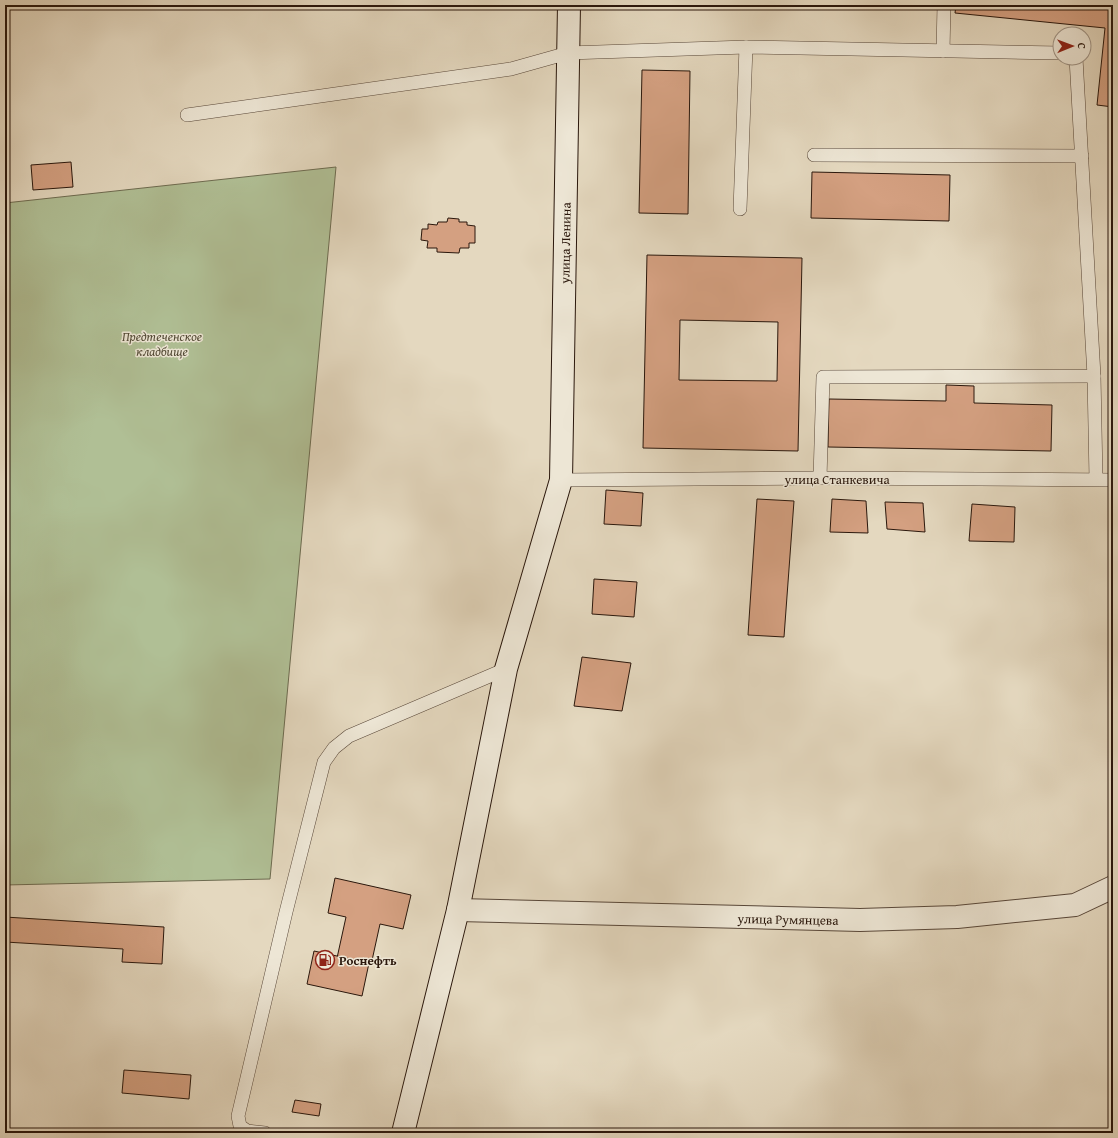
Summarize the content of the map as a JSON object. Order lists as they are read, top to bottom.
{
  "streets": {
    "street": ["улица Ленина", "улица Румянцева"],
    "lane": ["улица Станкевича"]
  },
  "crossings": [
    ["улица Ленина", "улица Станкевича"],
    ["улица Ленина", "улица Румянцева"]
  ],
  "parks": ["Предтеченское кладбище"],
  "places": {
    "fuel station": ["Роснефть"]
  },
  "north": "right"
}
